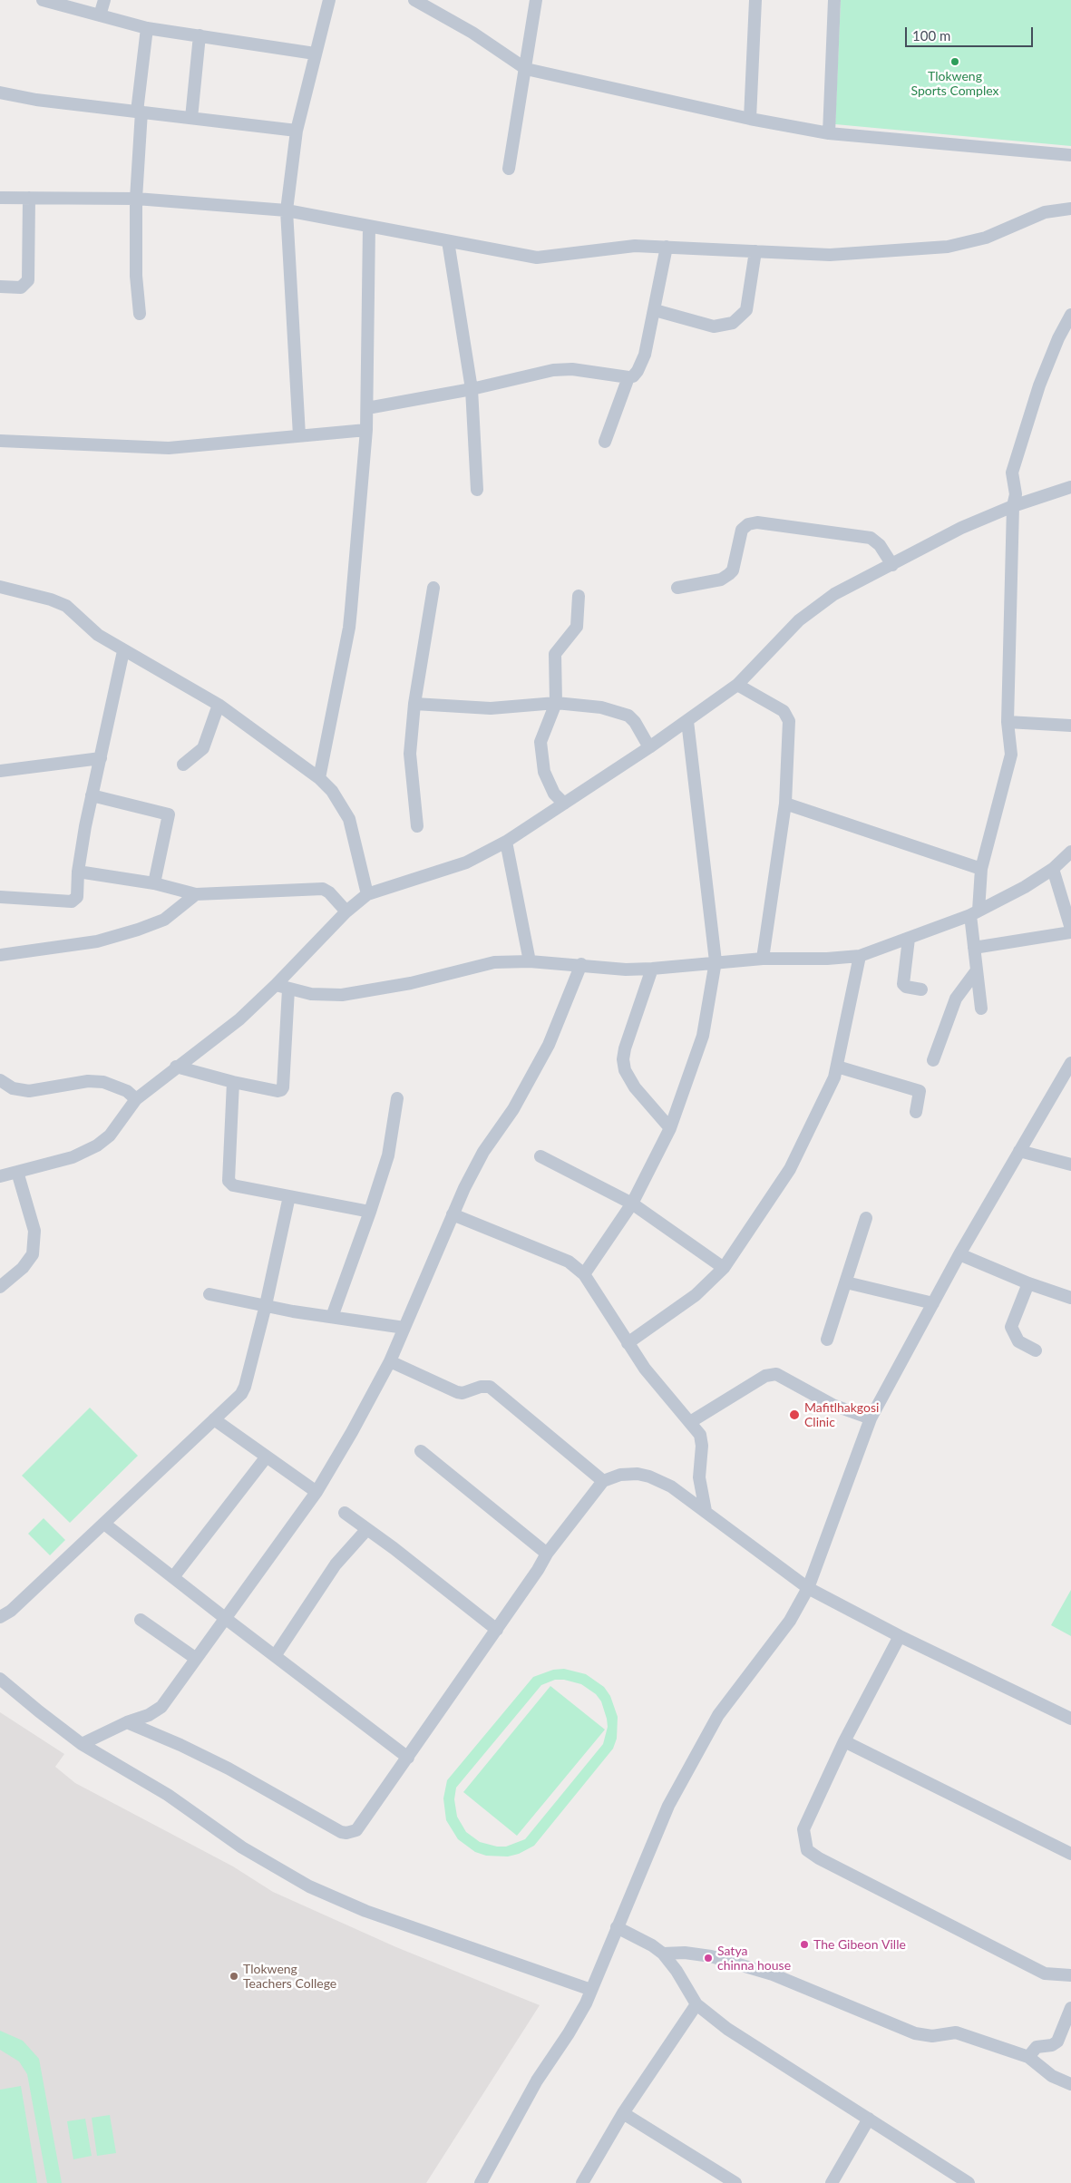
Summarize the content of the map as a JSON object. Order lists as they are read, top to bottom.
{
  "places": [
    "Tlokweng Sports Complex",
    "Mafitlhakgosi Clinic",
    "The Gibeon Ville",
    "Satya chinna house",
    "Tlokweng Teachers College"
  ],
  "scale_bar": "100 m"
}
